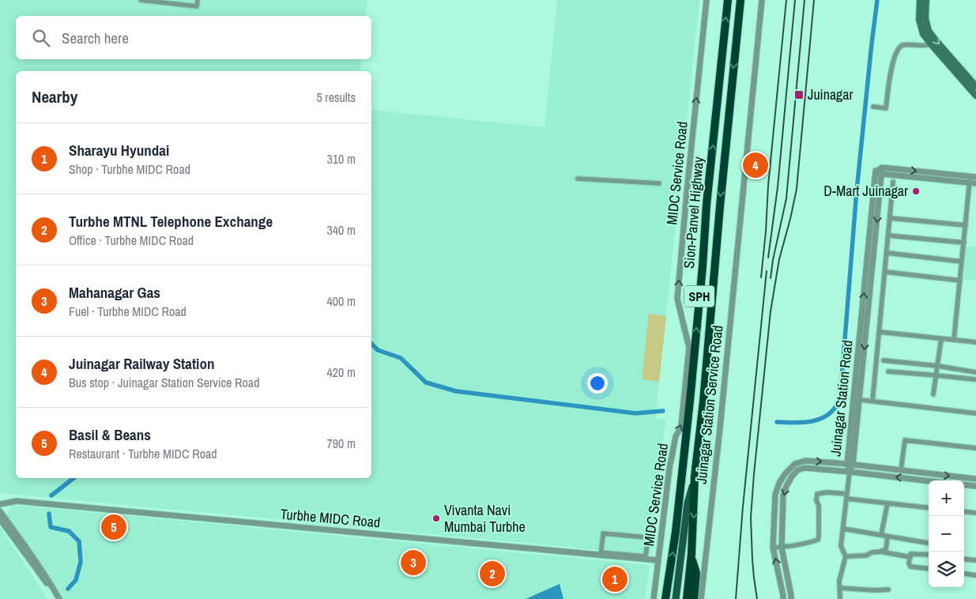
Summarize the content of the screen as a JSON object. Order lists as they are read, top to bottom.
{
  "streets": {
    "highway": ["Sion-Panvel Highway", "SPH"],
    "street": [
      "MIDC Service Road",
      "Juinagar Station Road",
      "Juinagar Station Service Road",
      "Turbhe MIDC Road"
    ]
  },
  "crossings": [
    ["MIDC Service Road", "Sion-Panvel Highway"],
    ["MIDC Service Road", "Turbhe MIDC Road"],
    ["Sion-Panvel Highway", "SPH"]
  ],
  "one_way": ["MIDC Service Road"],
  "places": {
    "transit": ["Juinagar"],
    "other": ["D-Mart Juinagar", "Vivanta Navi Mumbai Turbhe"]
  },
  "page": {
    "search": "Search here",
    "heading": ["Nearby", "5 results"],
    "list": [
      {
        "mark": "1",
        "name": "Sharayu Hyundai",
        "note": "Shop · Turbhe MIDC Road",
        "value": "310 m"
      },
      {
        "mark": "2",
        "name": "Turbhe MTNL Telephone Exchange",
        "note": "Office · Turbhe MIDC Road",
        "value": "340 m"
      },
      {
        "mark": "3",
        "name": "Mahanagar Gas",
        "note": "Fuel · Turbhe MIDC Road",
        "value": "400 m"
      },
      {
        "mark": "4",
        "name": "Juinagar Railway Station",
        "note": "Bus stop · Juinagar Station Service Road",
        "value": "420 m"
      },
      {
        "mark": "5",
        "name": "Basil & Beans",
        "note": "Restaurant · Turbhe MIDC Road",
        "value": "790 m"
      }
    ],
    "pins": [
      "4",
      "5",
      "3",
      "2",
      "1"
    ],
    "map_buttons": ["+", "−"]
  }
}
